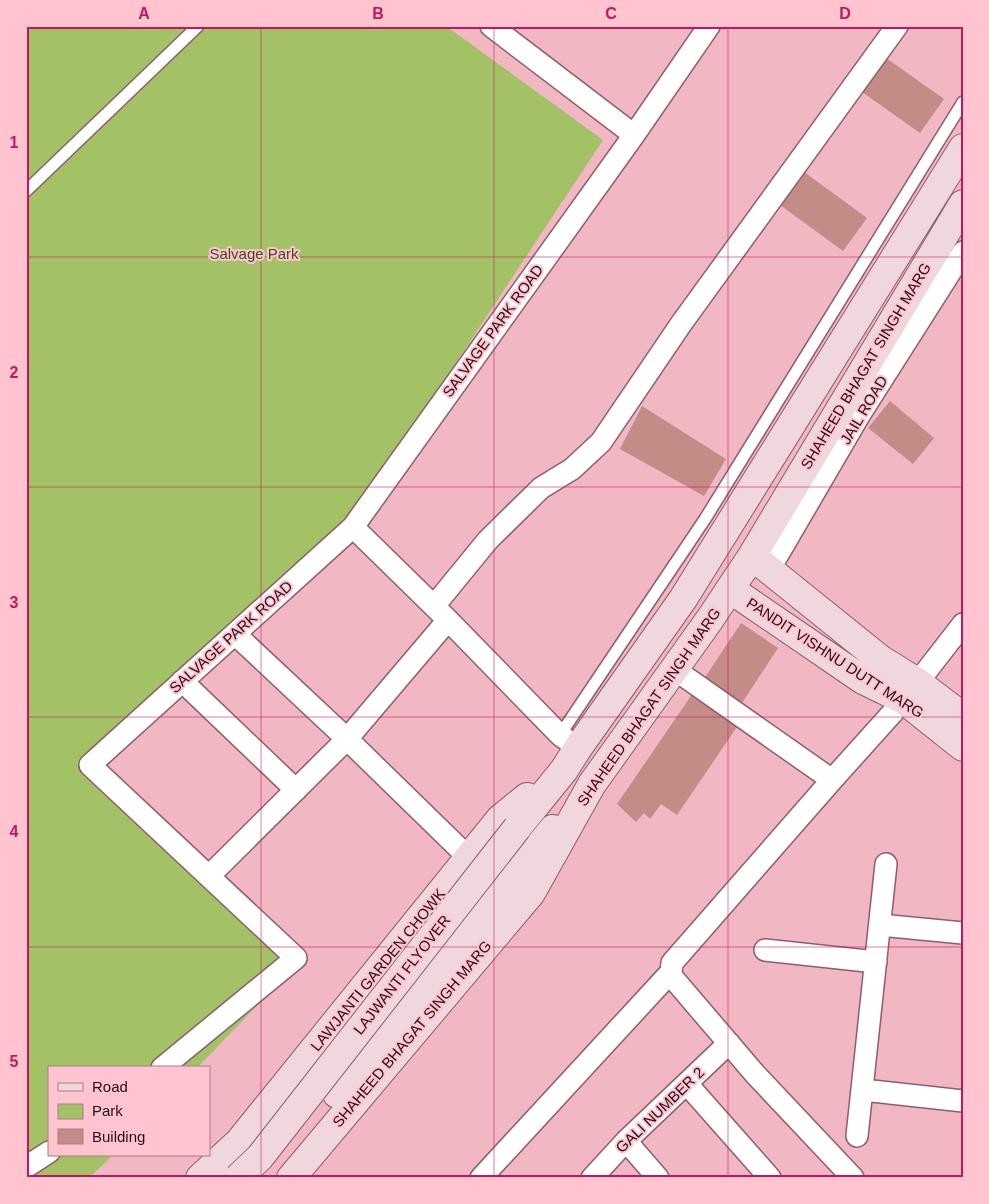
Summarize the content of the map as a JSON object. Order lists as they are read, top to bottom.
{
  "streets": {
    "main road": [
      "SHAHEED BHAGAT SINGH MARG",
      "PANDIT VISHNU DUTT MARG",
      "LAWJANTI GARDEN CHOWK",
      "LAJWANTI FLYOVER"
    ],
    "street": ["SALVAGE PARK ROAD", "JAIL ROAD", "GALI NUMBER 2"]
  },
  "crossings": [
    ["SHAHEED BHAGAT SINGH MARG", "JAIL ROAD"],
    ["SHAHEED BHAGAT SINGH MARG", "PANDIT VISHNU DUTT MARG"],
    ["SHAHEED BHAGAT SINGH MARG", "LAWJANTI GARDEN CHOWK"],
    ["SHAHEED BHAGAT SINGH MARG", "LAJWANTI FLYOVER"],
    ["JAIL ROAD", "PANDIT VISHNU DUTT MARG"],
    ["LAWJANTI GARDEN CHOWK", "LAJWANTI FLYOVER"]
  ],
  "parks": ["Salvage Park"],
  "legend": ["Road", "Park", "Building"],
  "grid": {
    "columns": [
      "A",
      "B",
      "C",
      "D"
    ],
    "rows": [
      "1",
      "2",
      "3",
      "4",
      "5"
    ]
  }
}
